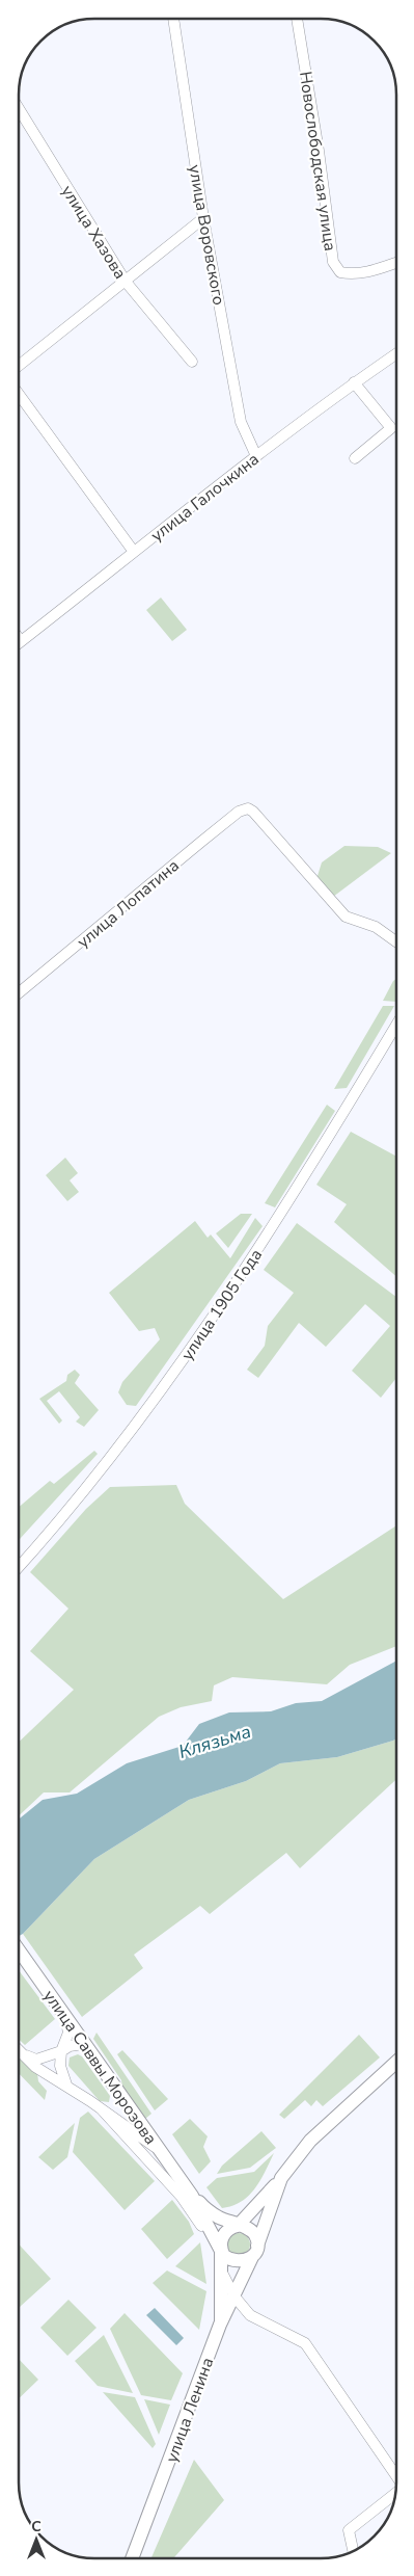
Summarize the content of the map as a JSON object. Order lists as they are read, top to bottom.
{
  "streets": {
    "main road": ["улица Саввы Морозова", "улица Ленина"],
    "street": [
      "Новослободская улица",
      "улица Хазова",
      "улица Воровского",
      "улица Галочкина",
      "улица Лопатина",
      "улица 1905 Года"
    ]
  },
  "crossings": [
    ["улица Воровского", "улица Галочкина"],
    ["улица Саввы Морозова", "улица Ленина"]
  ],
  "water": ["Клязьма"],
  "north": "top"
}
